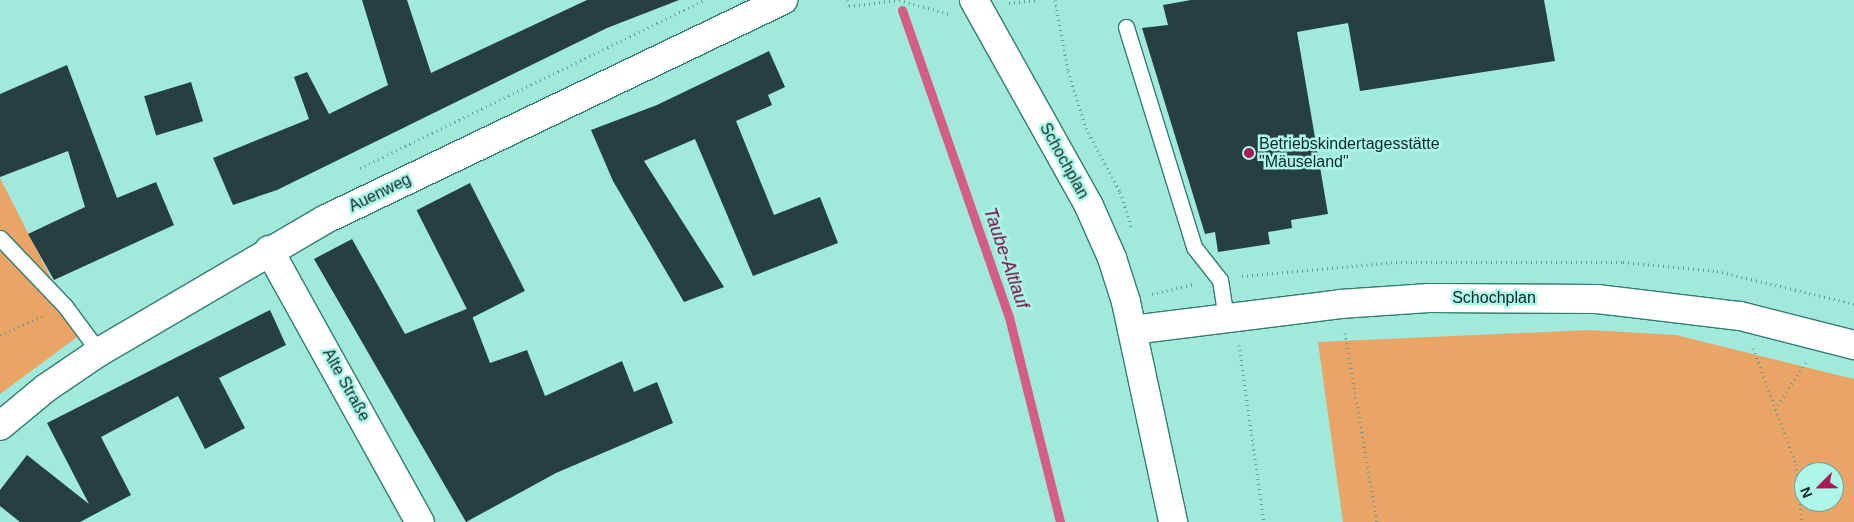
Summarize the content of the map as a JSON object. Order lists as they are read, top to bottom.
{
  "streets": {
    "street": ["Schochplan", "Auenweg", "Alte Straße"]
  },
  "crossings": [
    ["Auenweg", "Alte Straße"]
  ],
  "water": ["Taube-Altlauf"],
  "places": ["Betriebskindertagesstätte \"Mäuseland\""],
  "north": "bottom left"
}
